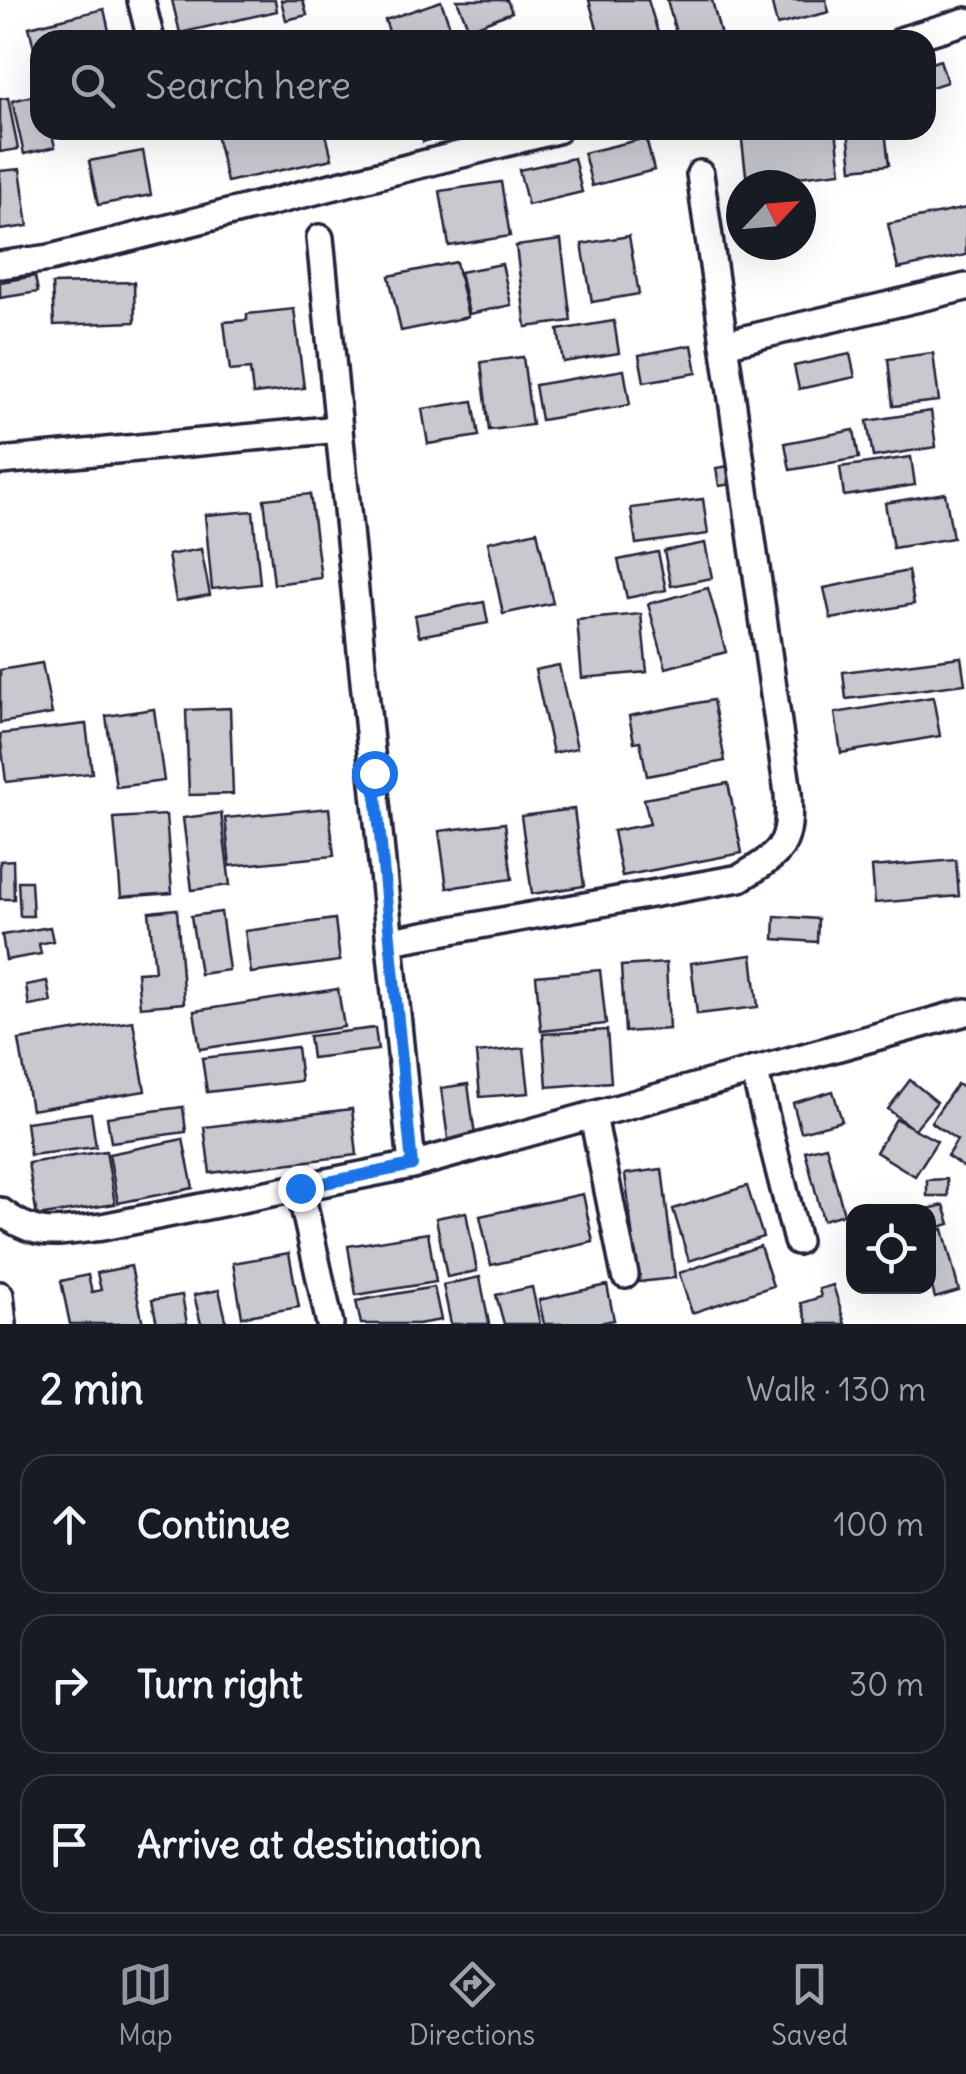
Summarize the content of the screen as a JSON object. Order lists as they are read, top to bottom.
{
  "north": "top right",
  "page": {
    "search": "Search here",
    "heading": ["2 min", "Walk · 130 m"],
    "list": [
      ["Continue", "100 m"],
      ["Turn right", "30 m"],
      "Arrive at destination"
    ],
    "nav": ["Map", "Directions", "Saved"]
  }
}
